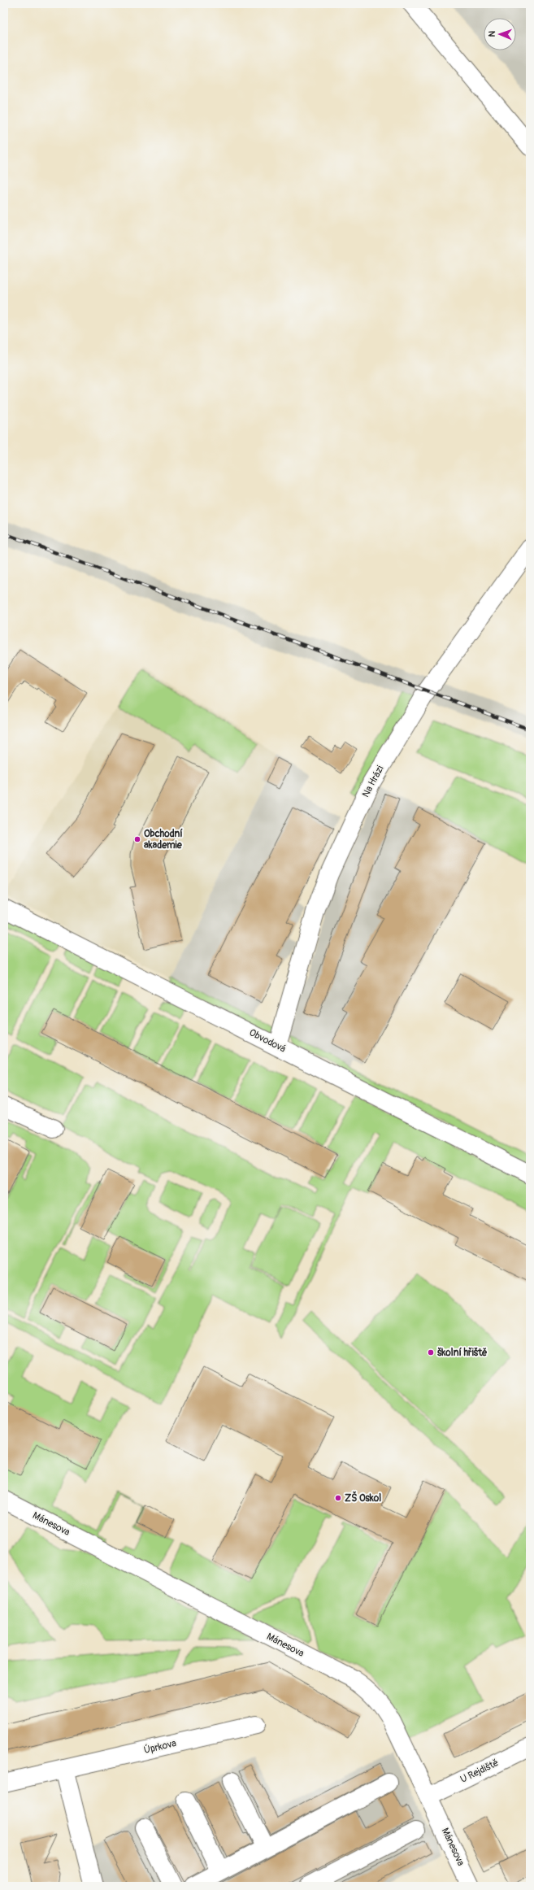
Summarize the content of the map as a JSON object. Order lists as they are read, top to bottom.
{
  "streets": {
    "street": [
      "Na Hrázi",
      "Obvodová",
      "Mánesova",
      "Úprkova",
      "U Rejdiště"
    ]
  },
  "crossings": [
    ["Na Hrázi", "Obvodová"],
    ["Mánesova", "U Rejdiště"]
  ],
  "places": ["Obchodní akademie", "školní hřiště", "ZŠ Oskol"],
  "north": "left"
}
